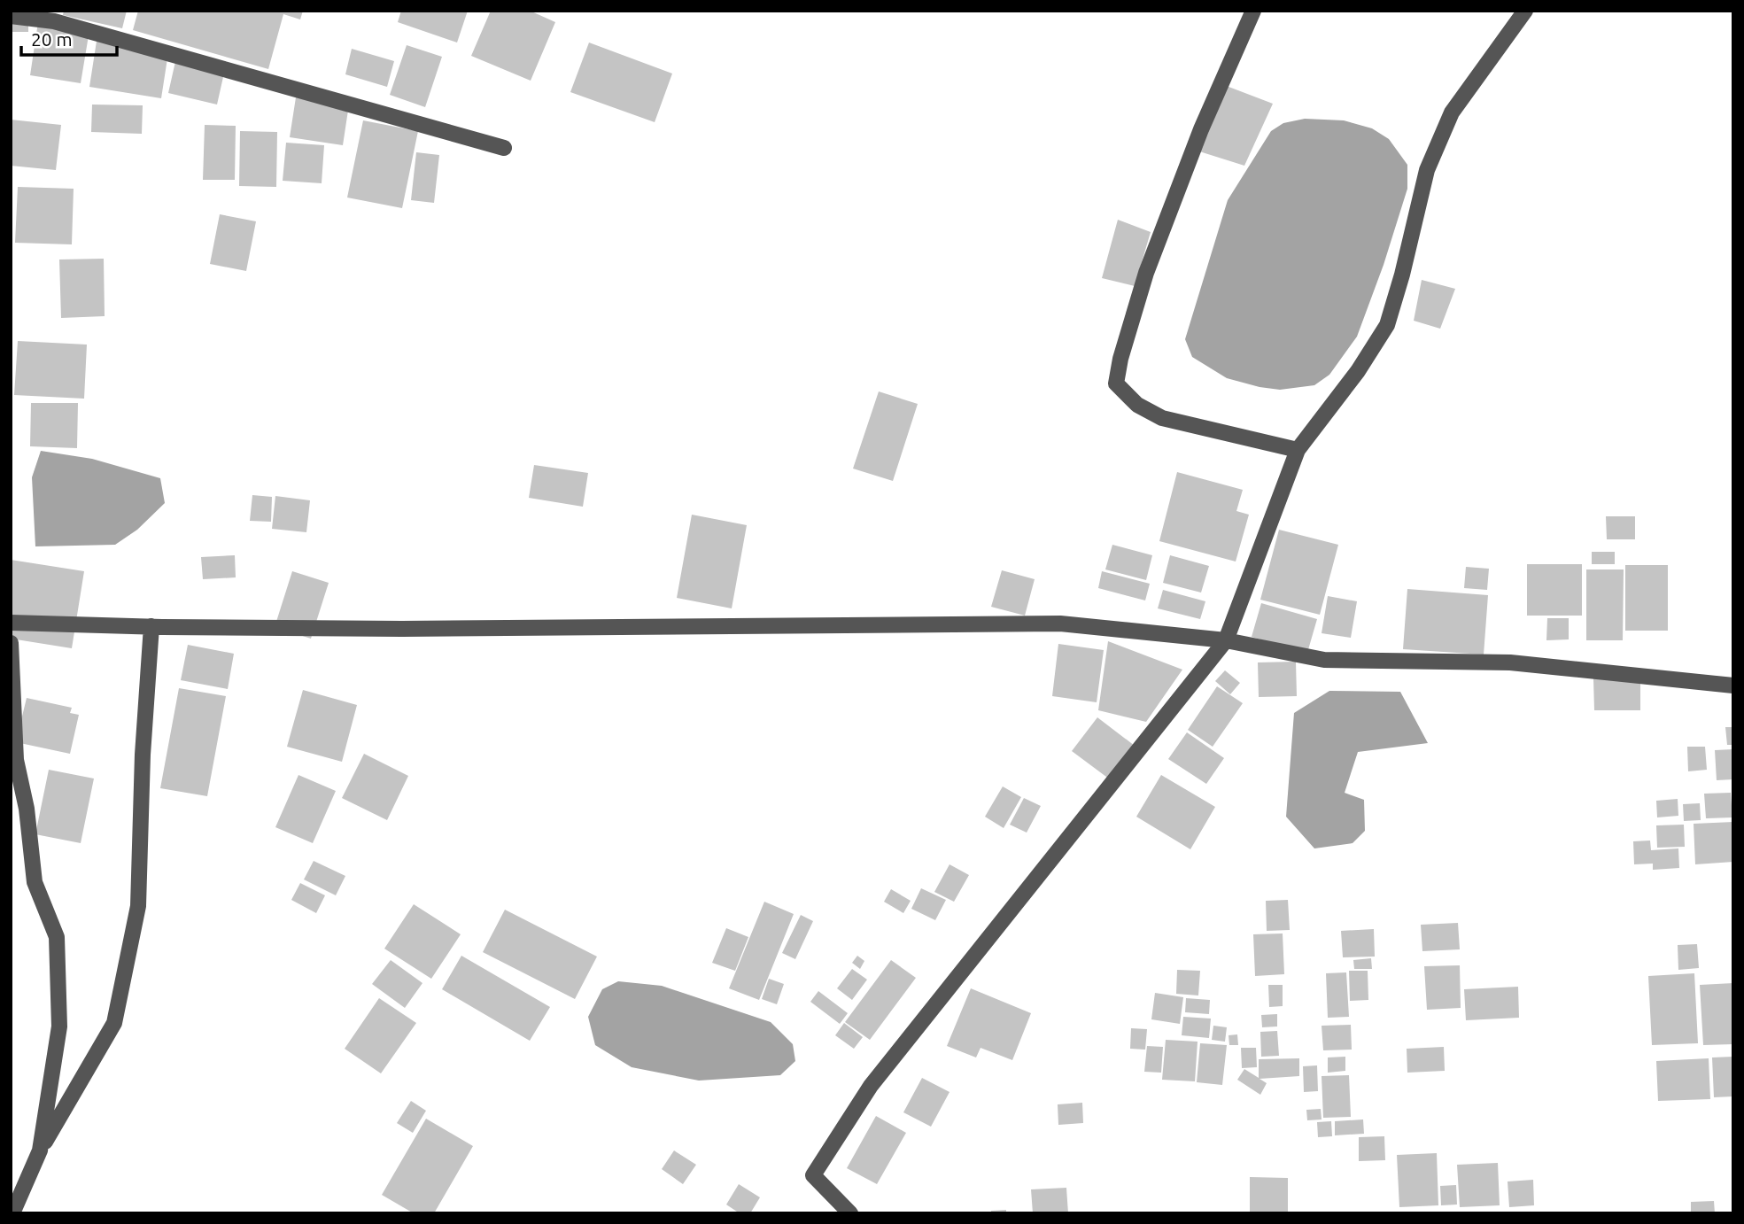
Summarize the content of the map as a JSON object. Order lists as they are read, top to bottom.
{
  "scale_bar": "20 m"
}
